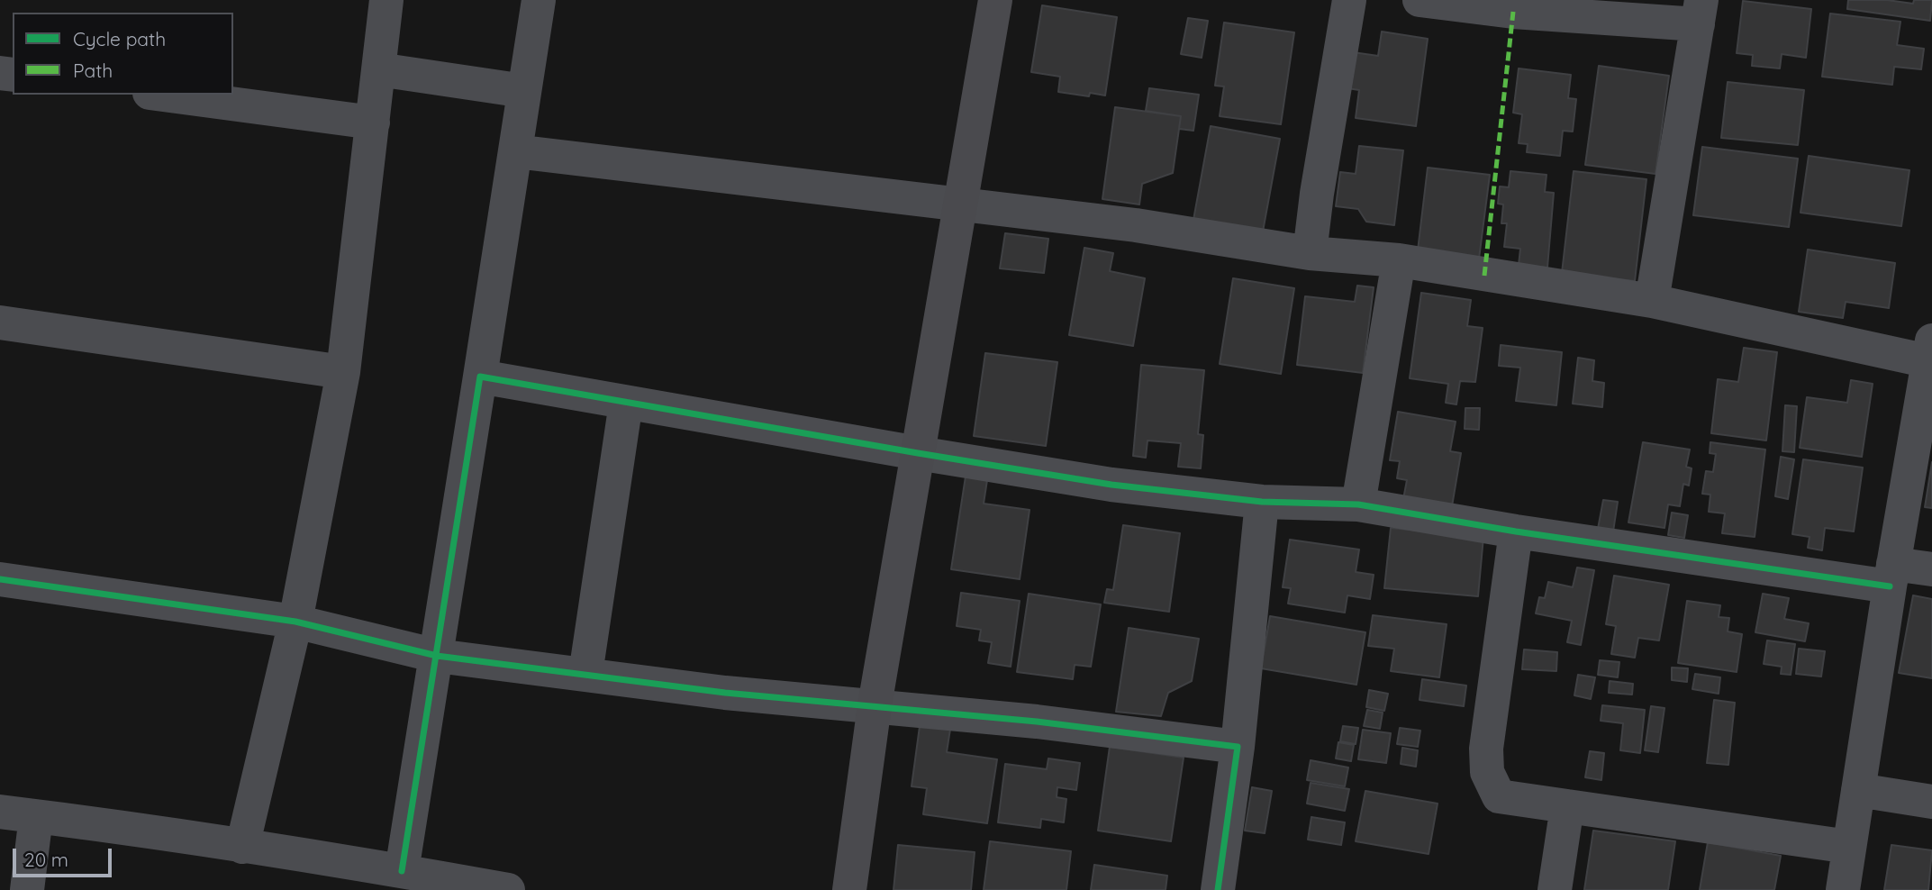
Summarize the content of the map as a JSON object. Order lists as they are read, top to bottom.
{
  "legend": ["Cycle path", "Path"],
  "scale_bar": "20 m"
}
